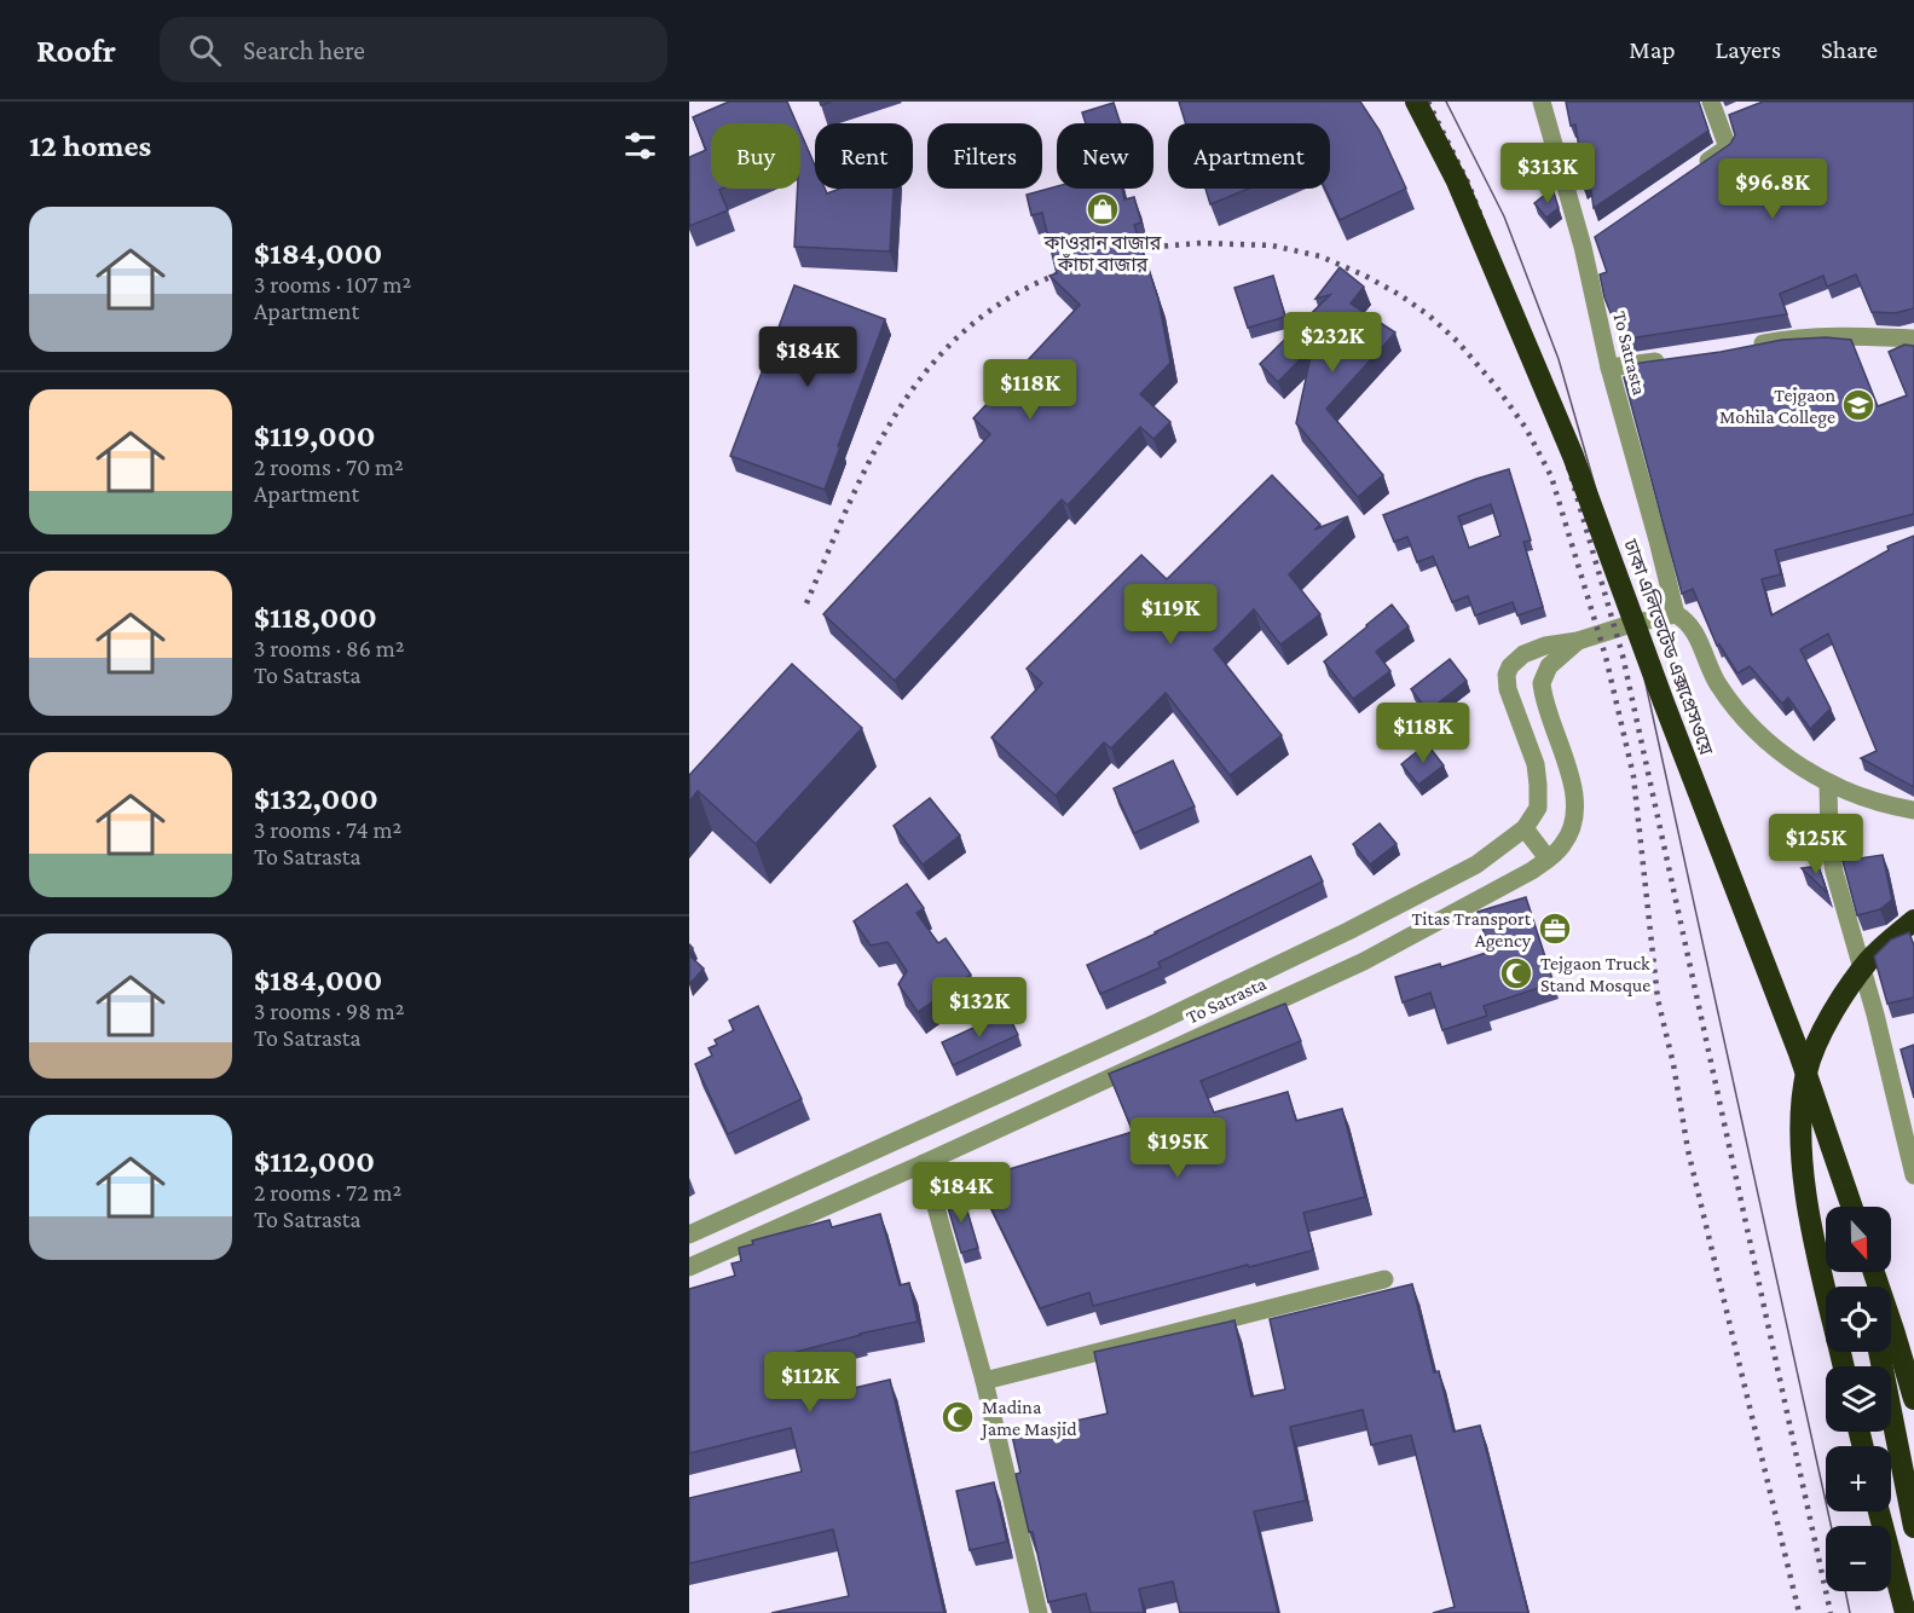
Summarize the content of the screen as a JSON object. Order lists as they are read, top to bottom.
{
  "streets": {
    "highway": ["ঢাকা এলিভেটেড এক্সপ্রেসওয়ে"],
    "street": ["To Satrasta"]
  },
  "places": {
    "shop": ["কাওরান বাজার কাঁচা বাজার"],
    "school or university": ["Tejgaon Mohila College"],
    "office": ["Titas Transport Agency"],
    "mosque": ["Tejgaon Truck Stand Mosque", "Madina Jame Masjid"]
  },
  "north": "bottom",
  "page": {
    "header": "Roofr",
    "search": "Search here",
    "nav": ["Map", "Layers", "Share"],
    "heading": "12 homes",
    "chip": [
      "Buy",
      "Rent",
      "Filters",
      "New",
      "Apartment"
    ],
    "price": [
      "$313K",
      "$96.8K",
      "$232K",
      "$184K",
      "$118K",
      "$119K",
      "$118K",
      "$125K",
      "$132K",
      "$195K",
      "$184K",
      "$112K"
    ],
    "list": [
      {
        "name": "$184,000",
        "note": "3 rooms · 107 m² · Apartment"
      },
      {
        "name": "$119,000",
        "note": "2 rooms · 70 m² · Apartment"
      },
      {
        "name": "$118,000",
        "note": "3 rooms · 86 m² · To Satrasta"
      },
      {
        "name": "$132,000",
        "note": "3 rooms · 74 m² · To Satrasta"
      },
      {
        "name": "$184,000",
        "note": "3 rooms · 98 m² · To Satrasta"
      },
      {
        "name": "$112,000",
        "note": "2 rooms · 72 m² · To Satrasta"
      }
    ],
    "map_buttons": ["+", "−"]
  }
}
